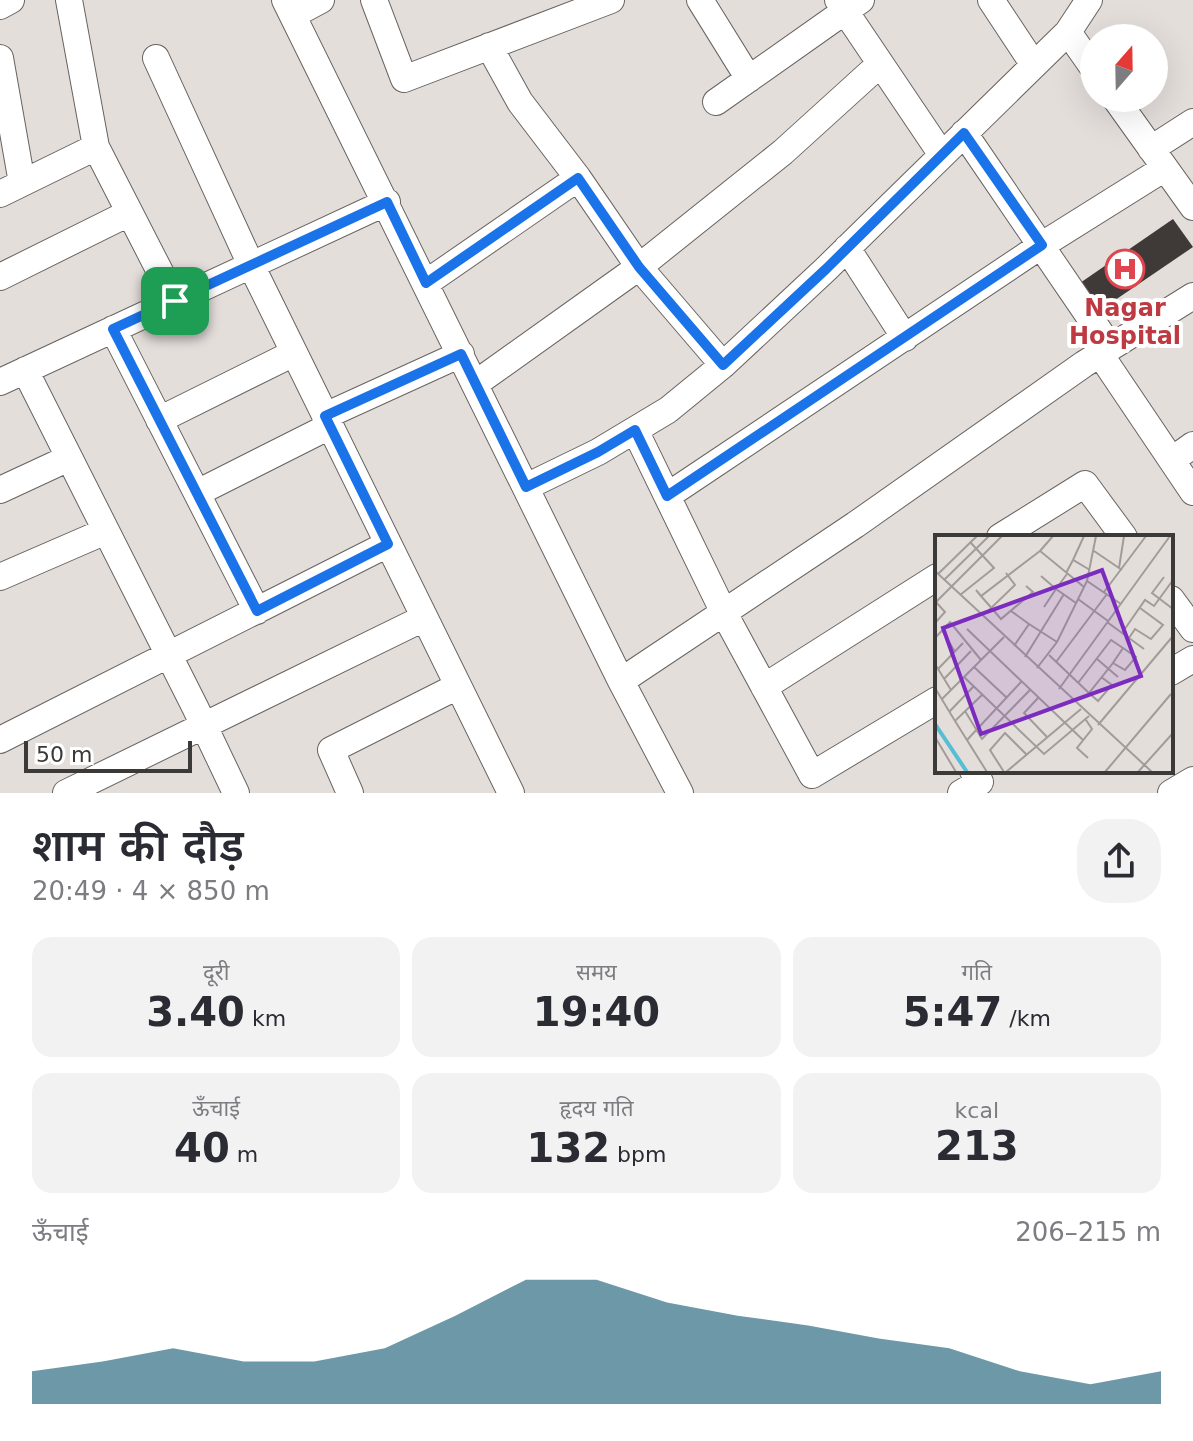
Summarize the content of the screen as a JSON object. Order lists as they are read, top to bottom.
{
  "places": {
    "hospital": ["Nagar Hospital"]
  },
  "scale_bar": "50 m",
  "north": "top",
  "page": {
    "scale": "50 m",
    "heading": ["शाम की दौड़", "20:49 · 4 × 850 m"],
    "stats": [
      ["दूरी", "3.40 km"],
      ["समय", "19:40"],
      ["गति", "5:47 /km"],
      ["ऊँचाई", "40 m"],
      ["हृदय गति", "132 bpm"],
      ["kcal", "213"]
    ],
    "chart": ["ऊँचाई", "206–215 m"]
  }
}
